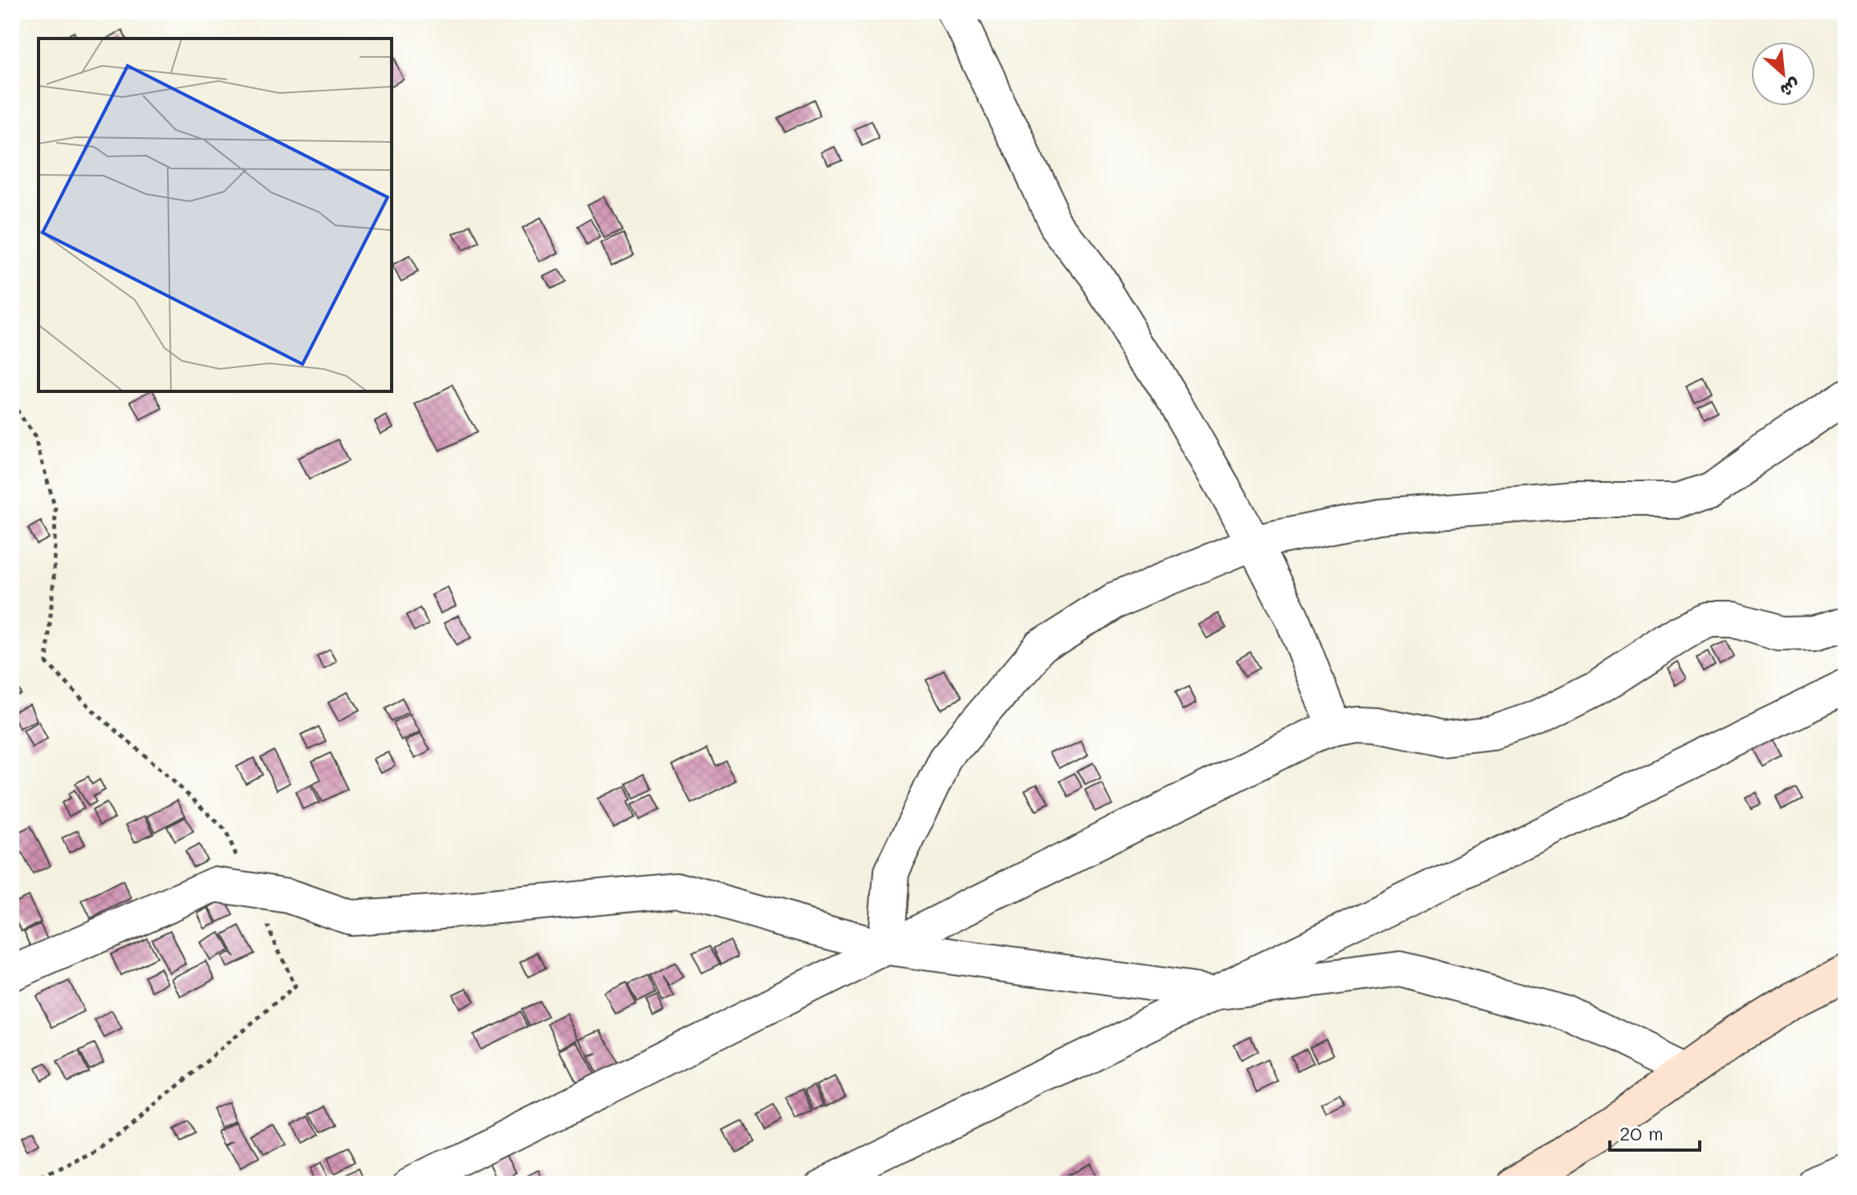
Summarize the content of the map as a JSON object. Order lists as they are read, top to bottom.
{
  "scale_bar": "20 m",
  "north": "bottom right"
}
